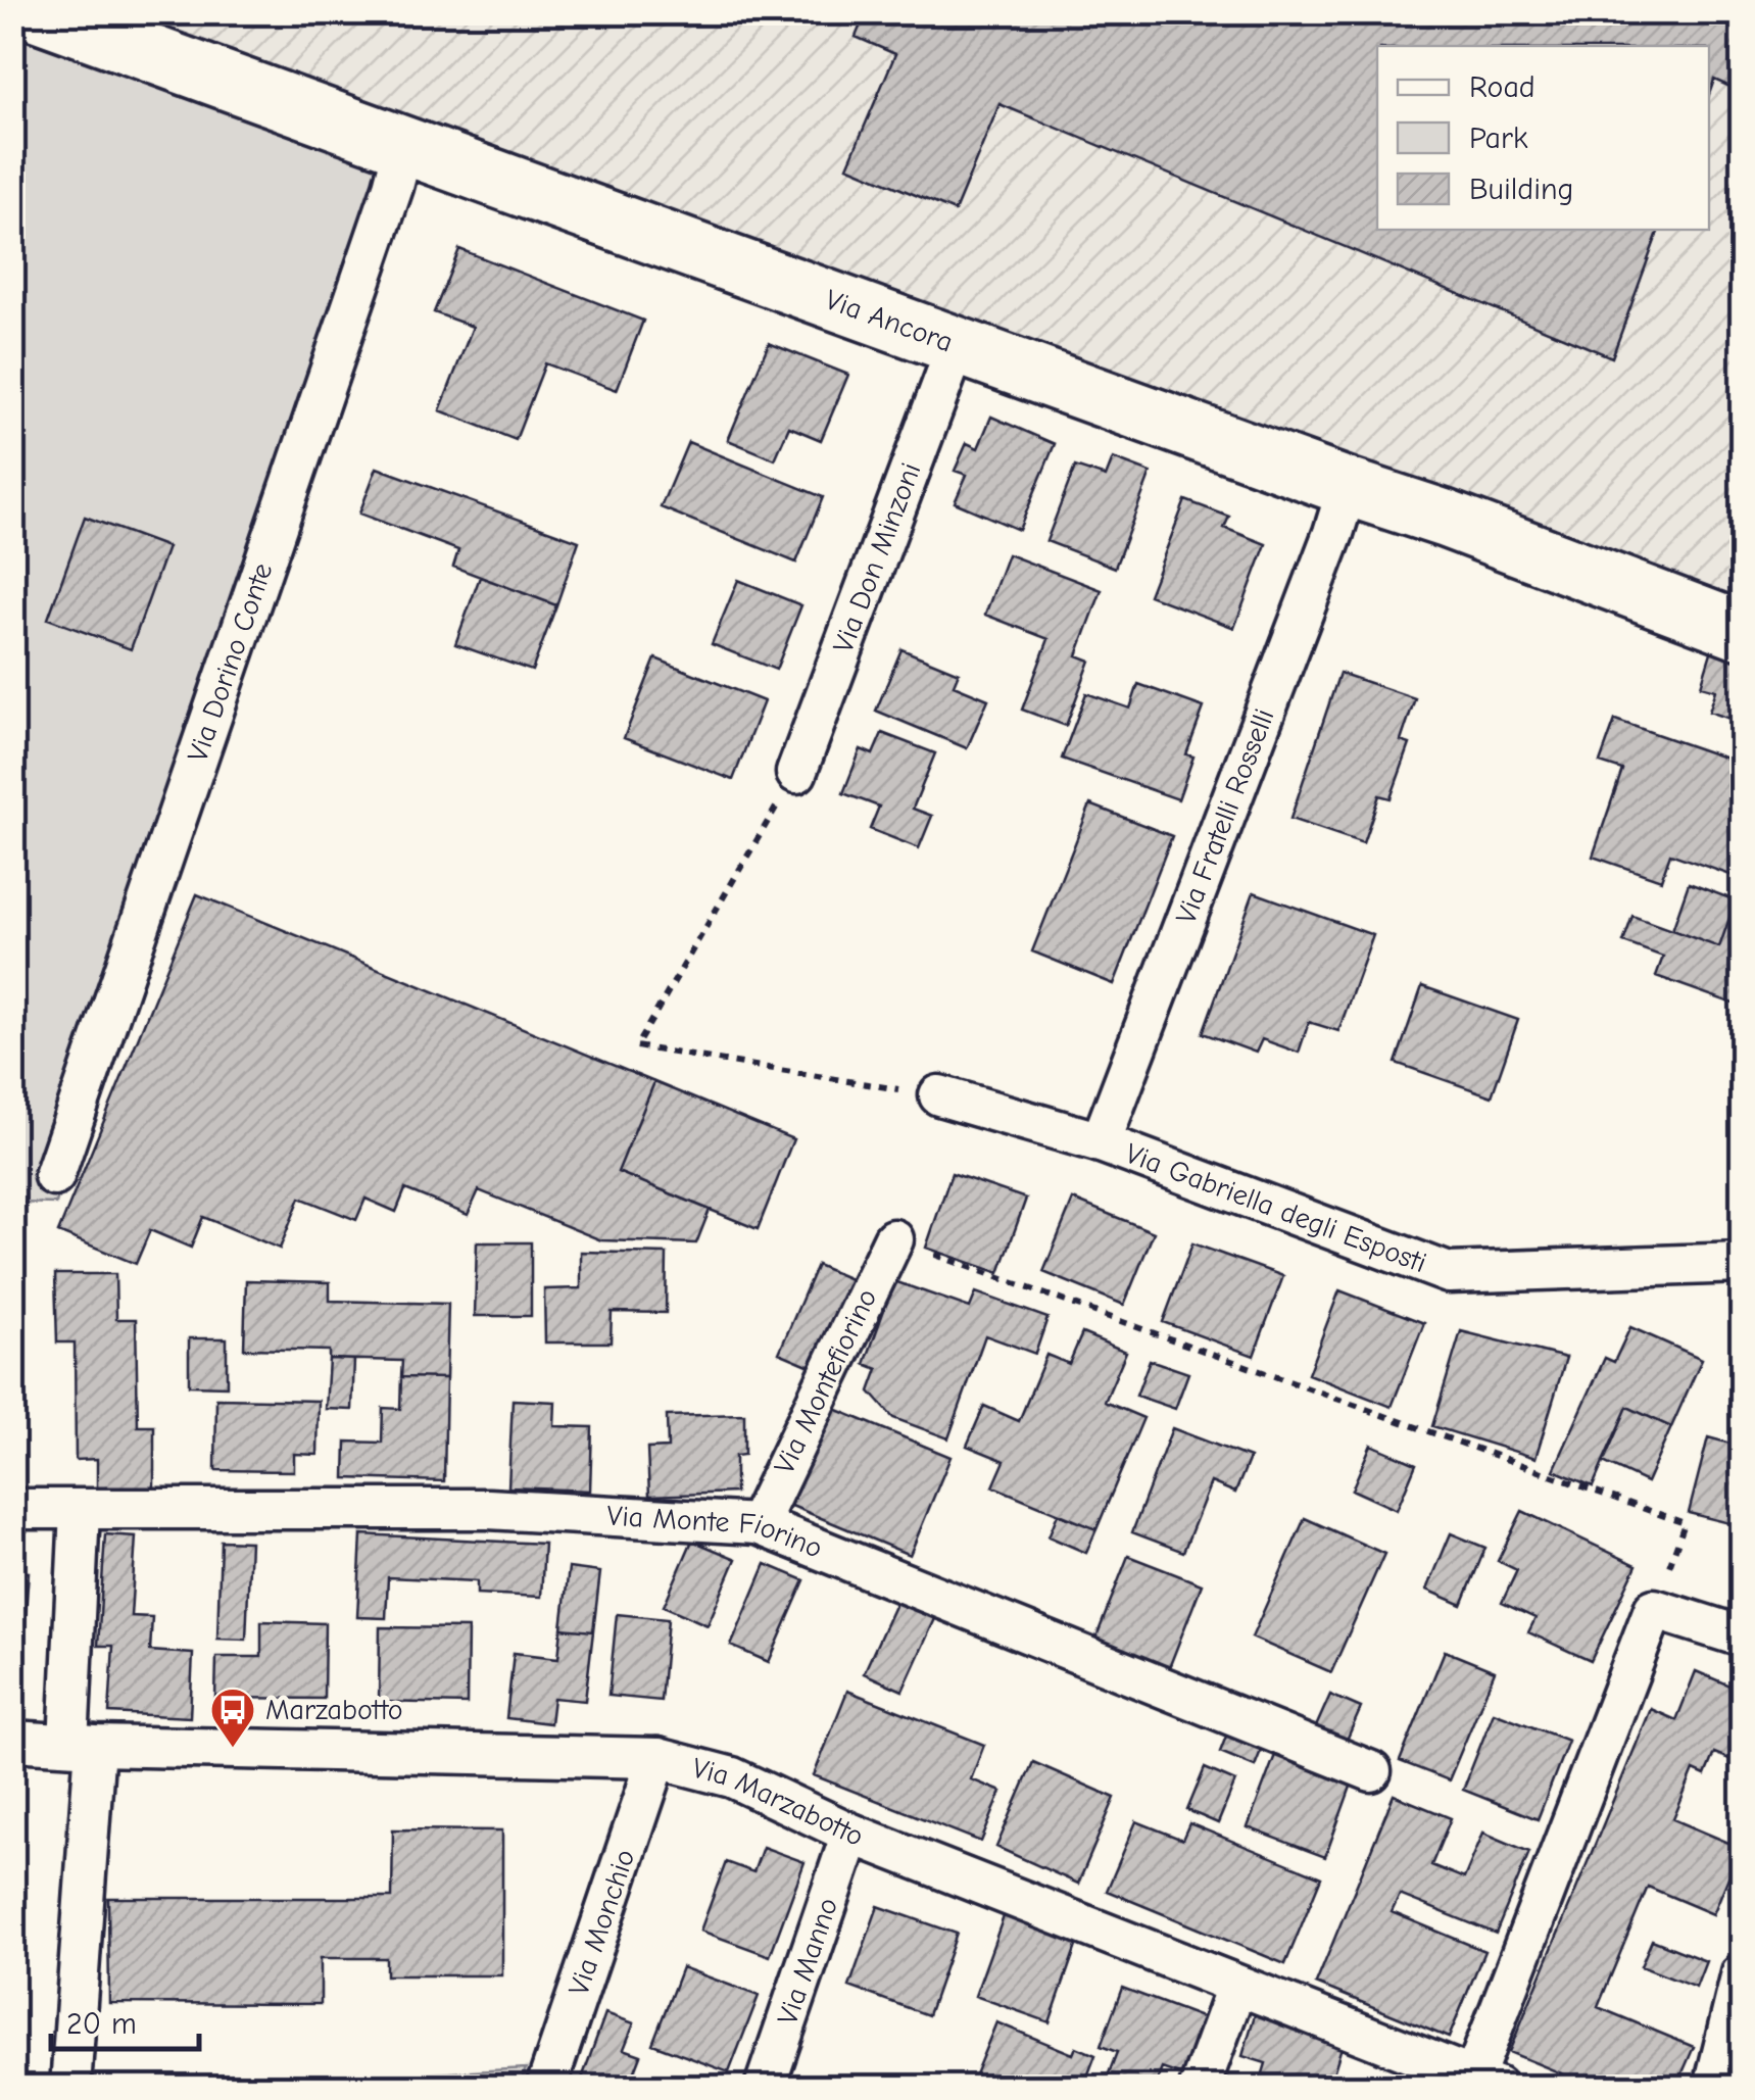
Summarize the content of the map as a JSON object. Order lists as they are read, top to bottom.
{
  "streets": {
    "main road": ["Via Ancora"],
    "street": [
      "Via Don Minzoni",
      "Via Dorino Conte",
      "Via Fratelli Rosselli",
      "Via Gabriella degli Esposti",
      "Via Montefiorino",
      "Via Monte Fiorino",
      "Via Marzabotto",
      "Via Monchio",
      "Via Manno"
    ]
  },
  "crossings": [
    ["Via Ancora", "Via Don Minzoni"],
    ["Via Ancora", "Via Dorino Conte"],
    ["Via Ancora", "Via Fratelli Rosselli"],
    ["Via Fratelli Rosselli", "Via Gabriella degli Esposti"],
    ["Via Montefiorino", "Via Monte Fiorino"],
    ["Via Marzabotto", "Via Monchio"],
    ["Via Marzabotto", "Via Manno"]
  ],
  "places": {
    "bus stop": ["Marzabotto"]
  },
  "legend": ["Road", "Park", "Building"],
  "scale_bar": "20 m"
}
